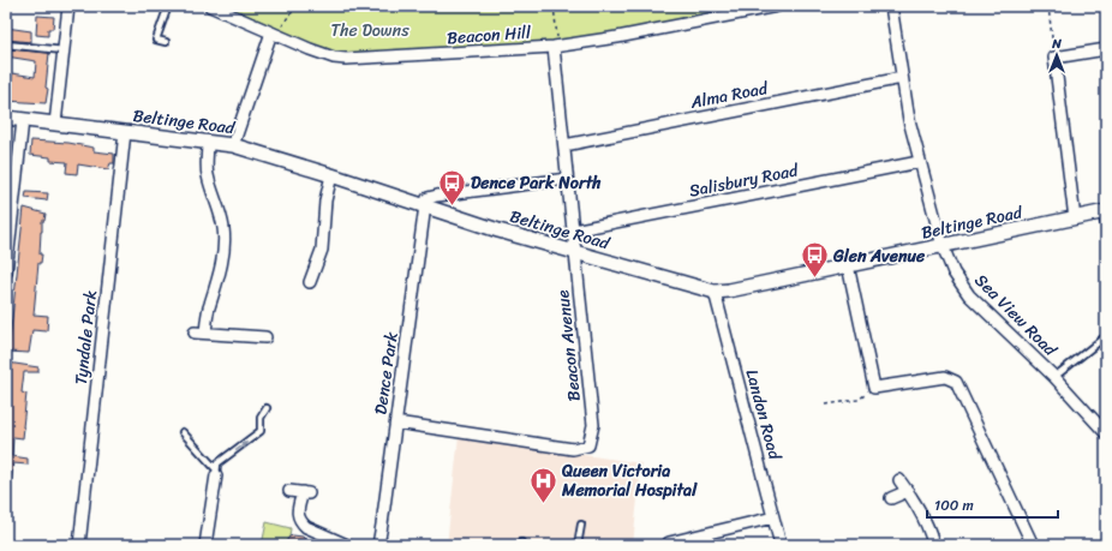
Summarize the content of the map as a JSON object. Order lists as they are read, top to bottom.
{
  "streets": {
    "street": [
      "Beacon Hill",
      "Alma Road",
      "Beltinge Road",
      "Salisbury Road",
      "Sea View Road",
      "Tyndale Park",
      "Beacon Avenue",
      "Dence Park",
      "Landon Road"
    ]
  },
  "crossings": [
    ["Beacon Hill", "Beacon Avenue"],
    ["Alma Road", "Sea View Road"],
    ["Alma Road", "Beacon Avenue"],
    ["Beltinge Road", "Sea View Road"],
    ["Beltinge Road", "Tyndale Park"],
    ["Beltinge Road", "Beacon Avenue"],
    ["Beltinge Road", "Dence Park"],
    ["Beltinge Road", "Landon Road"],
    ["Salisbury Road", "Sea View Road"],
    ["Salisbury Road", "Beacon Avenue"],
    ["Beacon Avenue", "Dence Park"]
  ],
  "parks": ["The Downs"],
  "places": {
    "bus stop": ["Dence Park North", "Glen Avenue"],
    "hospital": ["Queen Victoria Memorial Hospital"]
  },
  "scale_bar": "100 m",
  "north": "top"
}
